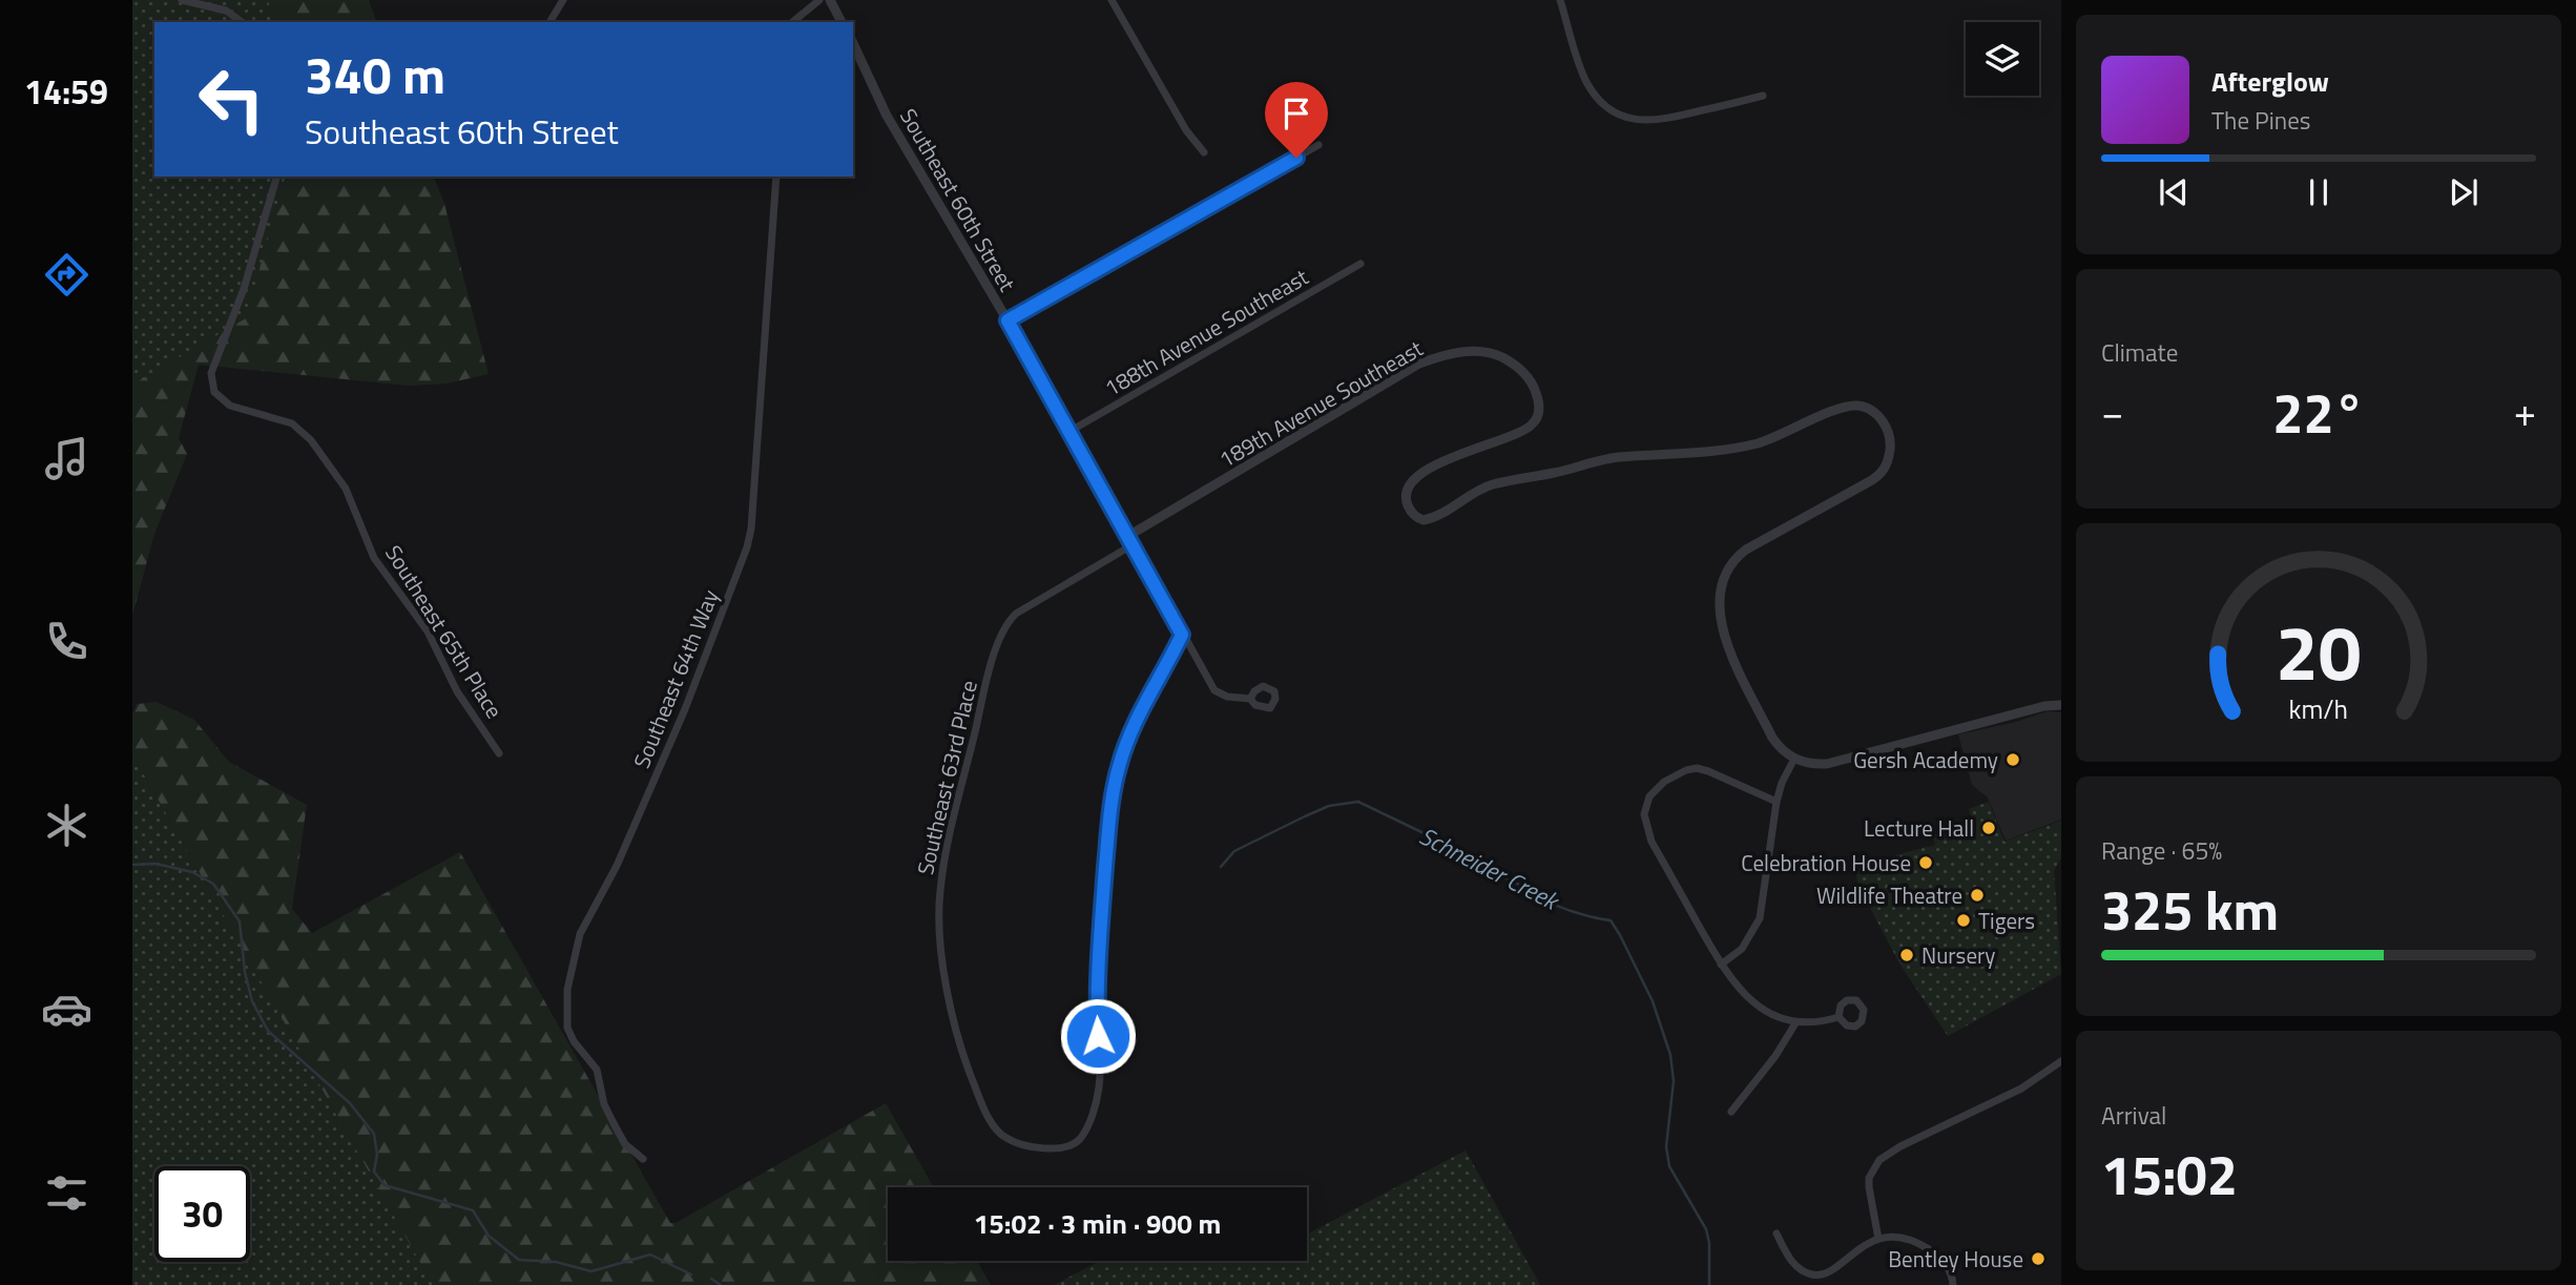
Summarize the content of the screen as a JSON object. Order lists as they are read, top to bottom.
{
  "streets": {
    "street": [
      "Southeast 60th Street",
      "188th Avenue Southeast",
      "189th Avenue Southeast",
      "Southeast 65th Place",
      "Southeast 64th Way",
      "Southeast 63rd Place"
    ]
  },
  "crossings": [
    ["Southeast 60th Street", "188th Avenue Southeast"],
    ["Southeast 60th Street", "189th Avenue Southeast"],
    ["Southeast 60th Street", "Southeast 63rd Place"],
    ["189th Avenue Southeast", "Southeast 63rd Place"]
  ],
  "water": ["Schneider Creek"],
  "places": [
    "Gersh Academy",
    "Lecture Hall",
    "Celebration House",
    "Wildlife Theatre",
    "Tigers",
    "Nursery",
    "Bentley House"
  ],
  "page": {
    "tabs": "14:59",
    "turn": ["340 m", "Southeast 60th Street"],
    "song": ["Afterglow", "The Pines"],
    "tile": [
      "Climate",
      ["Range · 65%", "325 km"],
      ["Arrival", "15:02"]
    ],
    "heat": ["−", "22°", "+"],
    "limit": "30",
    "trip": "15:02 · 3 min · 900 m",
    "gauge": ["20", "km/h"]
  }
}
